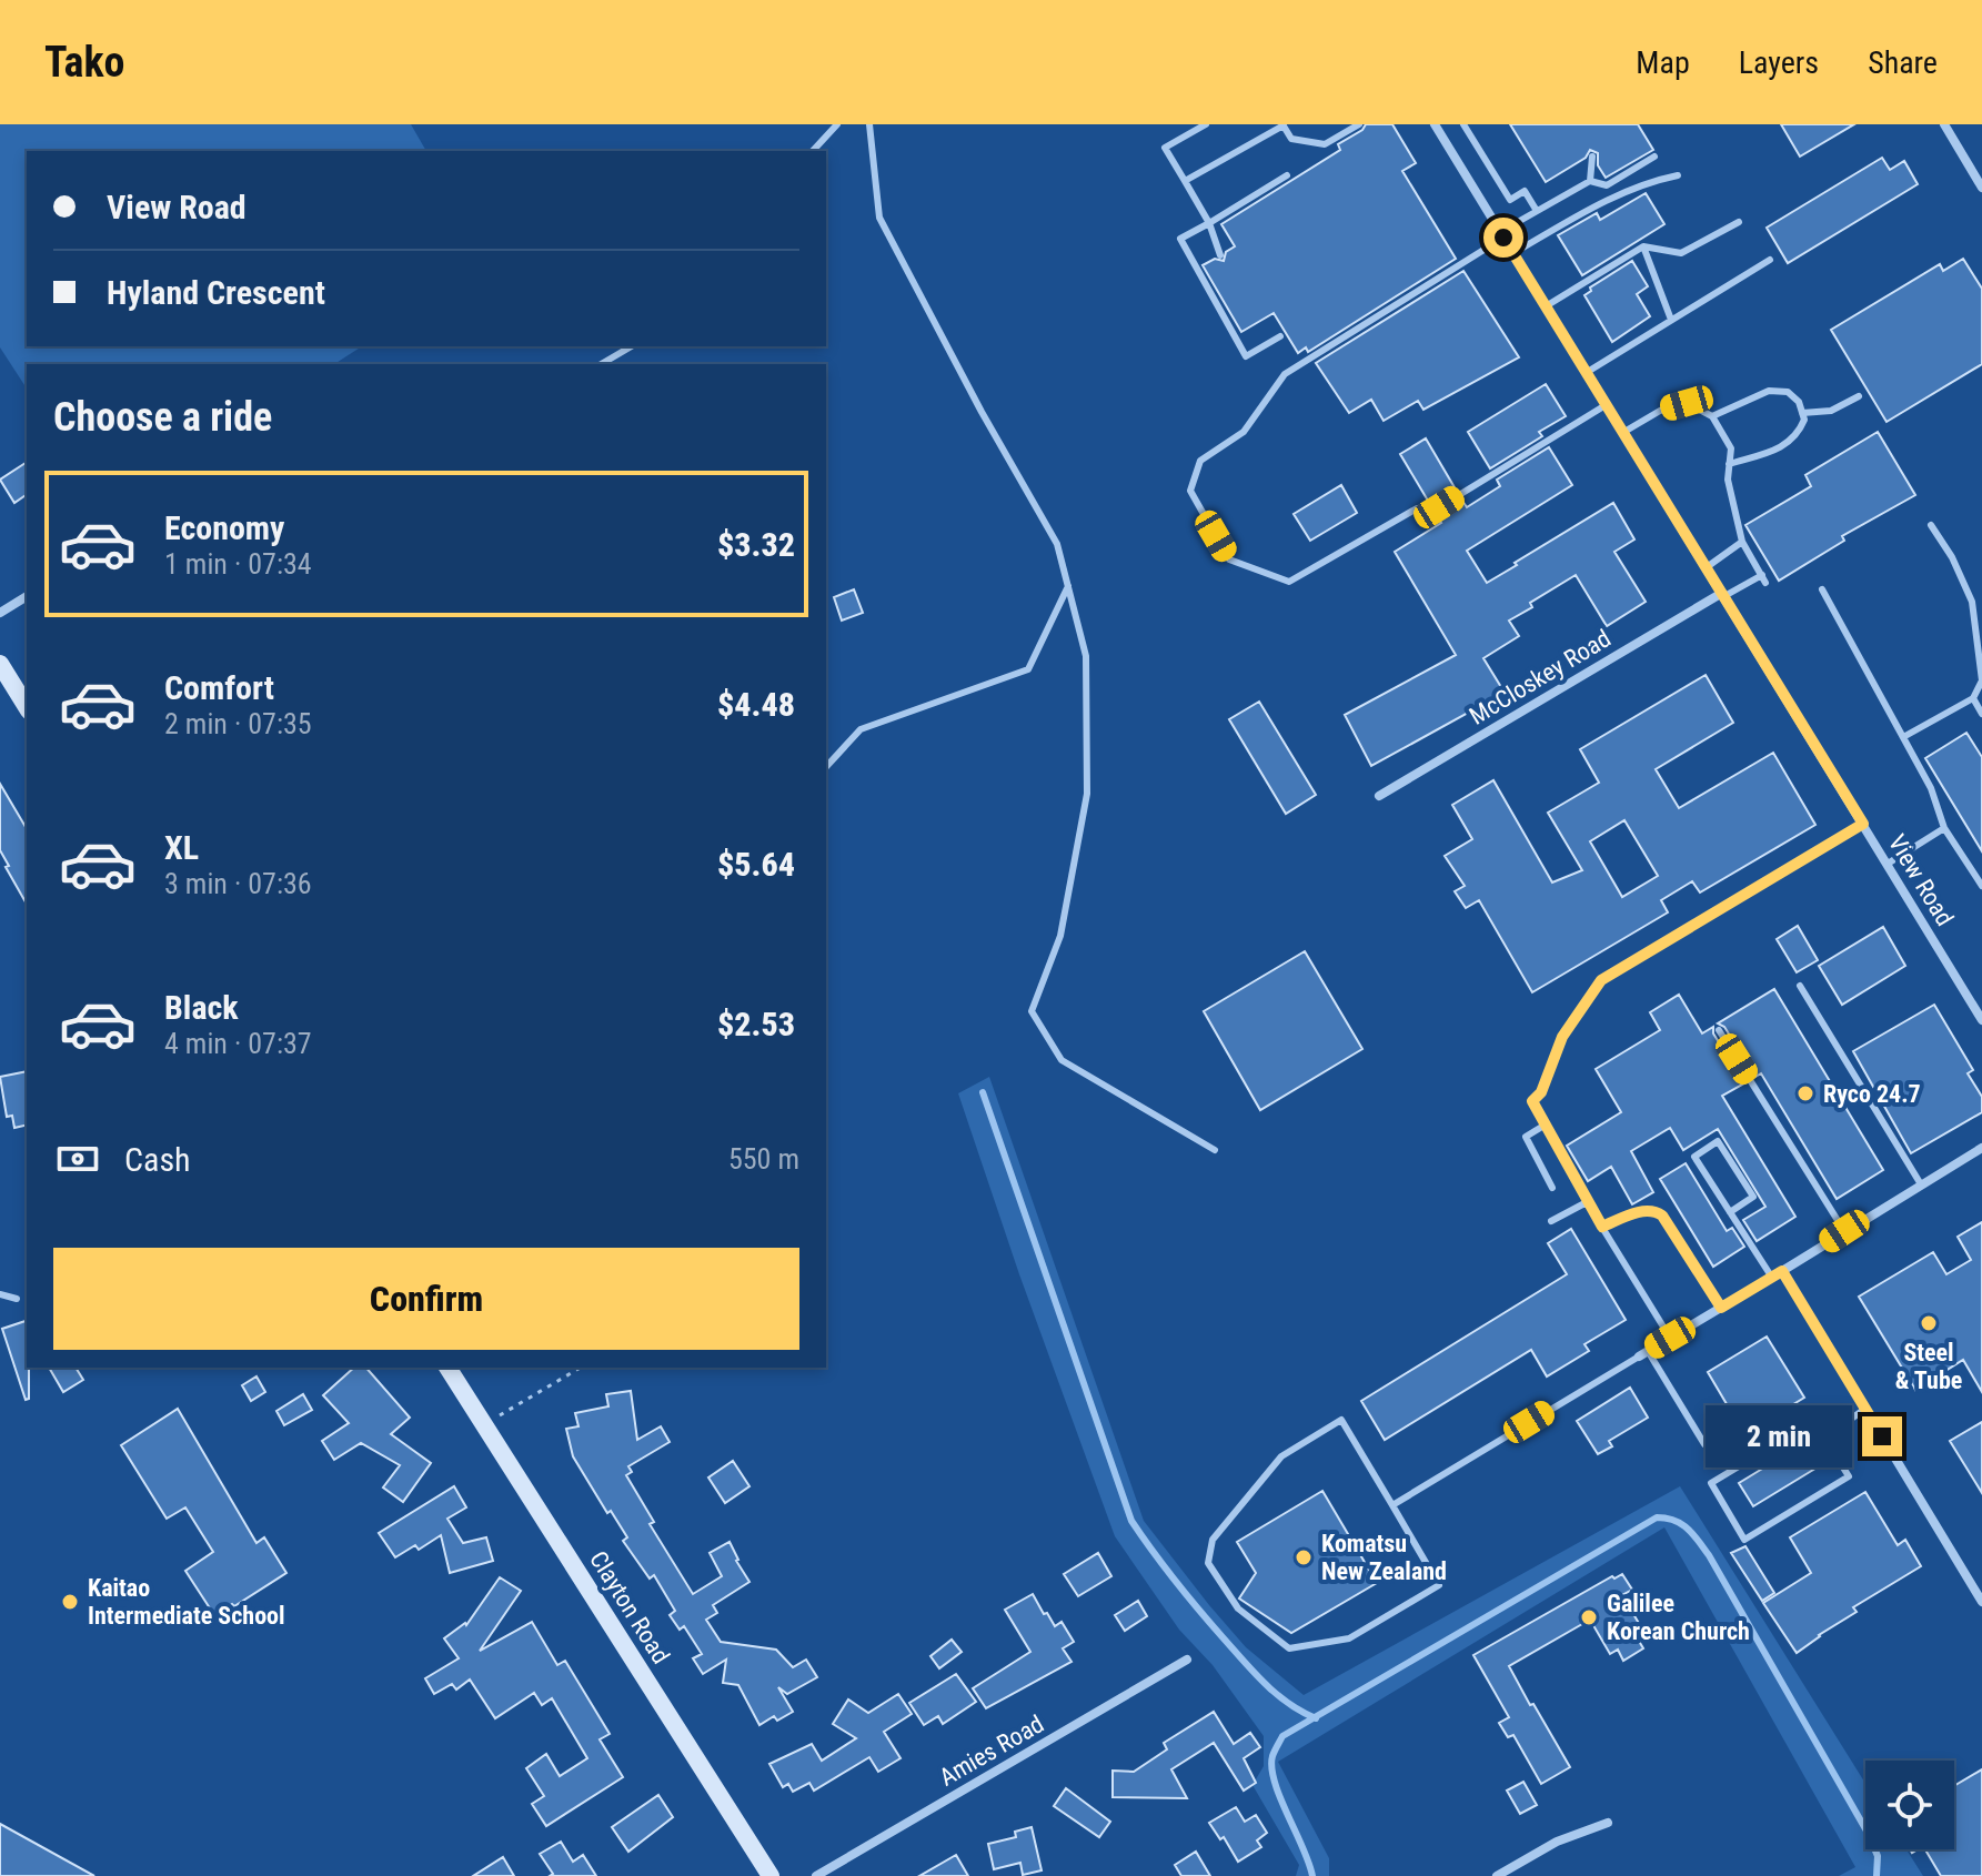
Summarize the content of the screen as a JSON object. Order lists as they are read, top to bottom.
{
  "streets": {
    "main road": ["Clayton Road"],
    "street": ["McCloskey Road", "View Road", "Amies Road"]
  },
  "crossings": [
    ["McCloskey Road", "View Road"]
  ],
  "places": [
    "Ryco 24.7",
    "Steel & Tube",
    "Komatsu New Zealand",
    "Kaitao Intermediate School",
    "Galilee Korean Church"
  ],
  "page": {
    "header": "Tako",
    "nav": ["Map", "Layers", "Share"],
    "banner": ["View Road", "Hyland Crescent"],
    "heading": "Choose a ride",
    "list": [
      {
        "name": "Economy",
        "note": "1 min · 07:34",
        "value": "$3.32"
      },
      {
        "name": "Comfort",
        "note": "2 min · 07:35",
        "value": "$4.48"
      },
      {
        "name": "XL",
        "note": "3 min · 07:36",
        "value": "$5.64"
      },
      {
        "name": "Black",
        "note": "4 min · 07:37",
        "value": "$2.53"
      }
    ],
    "pay": ["Cash", "550 m"],
    "buttons": "Confirm",
    "bubble": "2 min"
  }
}
